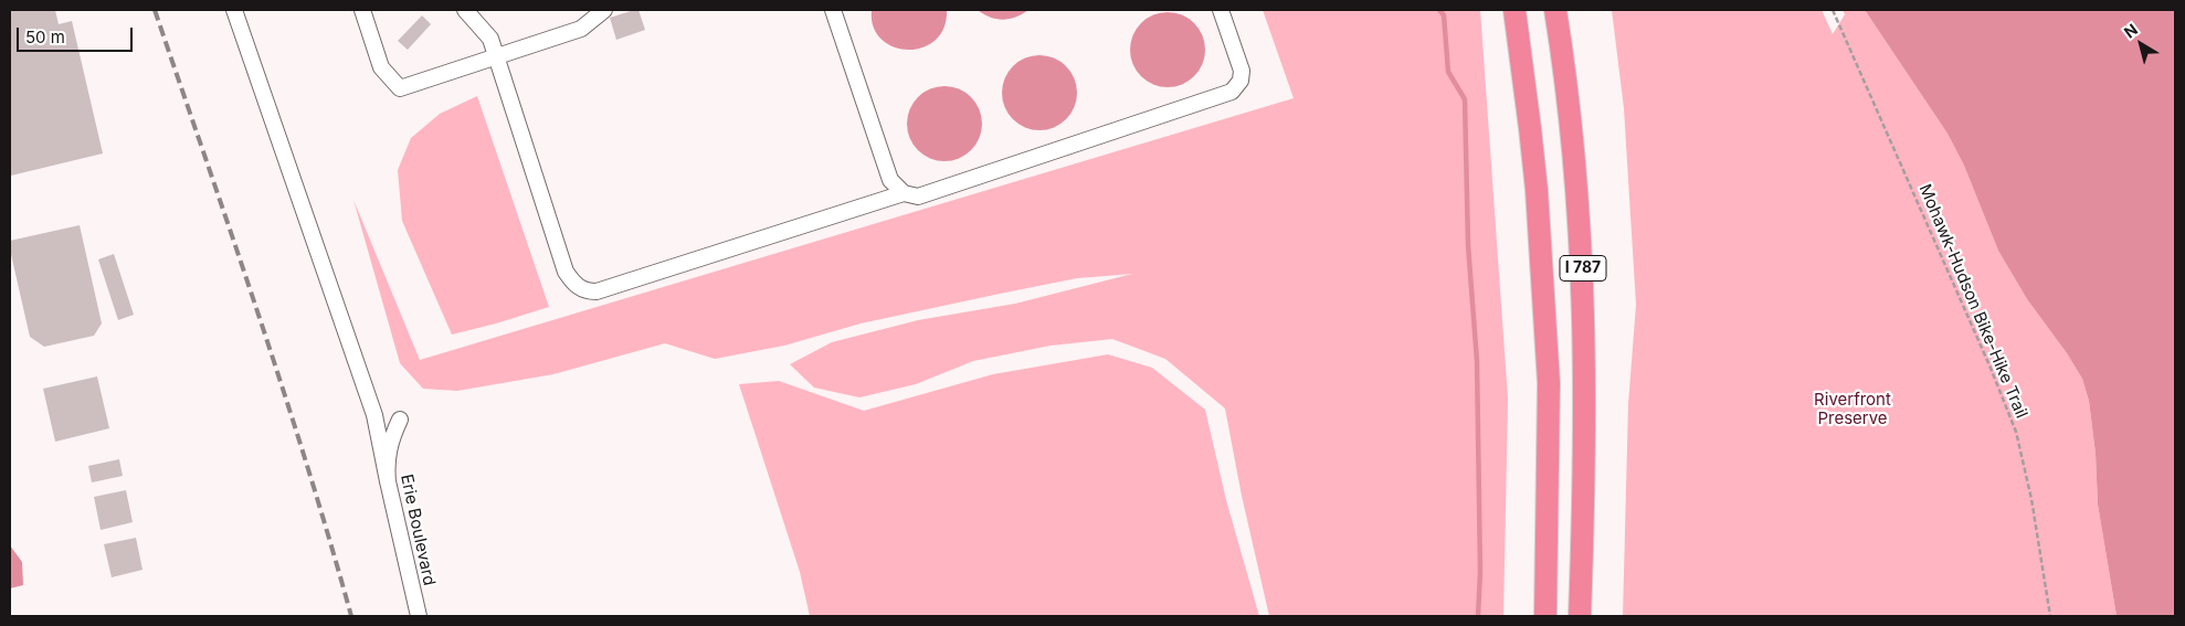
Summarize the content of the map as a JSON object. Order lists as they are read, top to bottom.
{
  "streets": {
    "highway": ["I 787"],
    "street": ["Erie Boulevard"],
    "path": ["Mohawk-Hudson Bike-Hike Trail"]
  },
  "parks": ["Riverfront Preserve"],
  "scale_bar": "50 m",
  "north": "top left"
}
